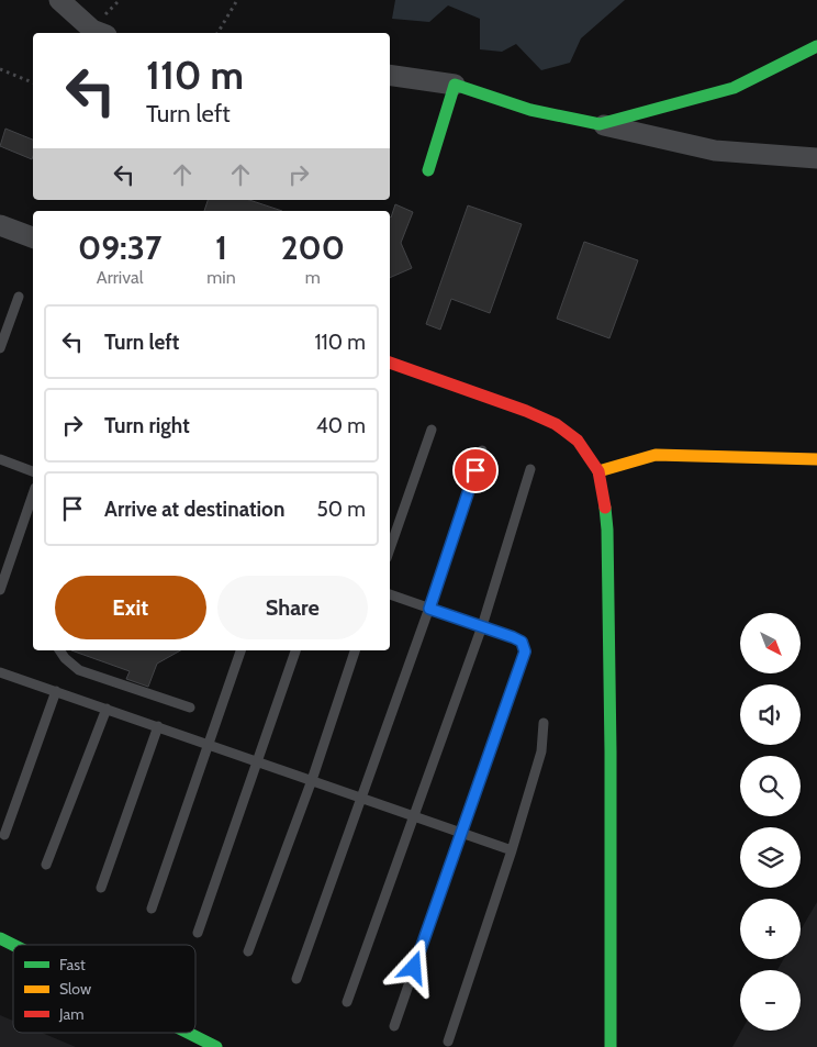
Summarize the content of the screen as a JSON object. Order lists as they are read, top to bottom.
{
  "legend": ["Fast", "Slow", "Jam"],
  "north": "bottom right",
  "page": {
    "turn": ["110 m", "Turn left"],
    "eta": [
      "09:37",
      "Arrival",
      "1",
      "min",
      "200",
      "m"
    ],
    "list": [
      {
        "name": "Turn left",
        "value": "110 m"
      },
      {
        "name": "Turn right",
        "value": "40 m"
      },
      {
        "name": "Arrive at destination",
        "value": "50 m"
      }
    ],
    "buttons": ["Exit", "Share"],
    "map_buttons": ["+", "−"]
  }
}
